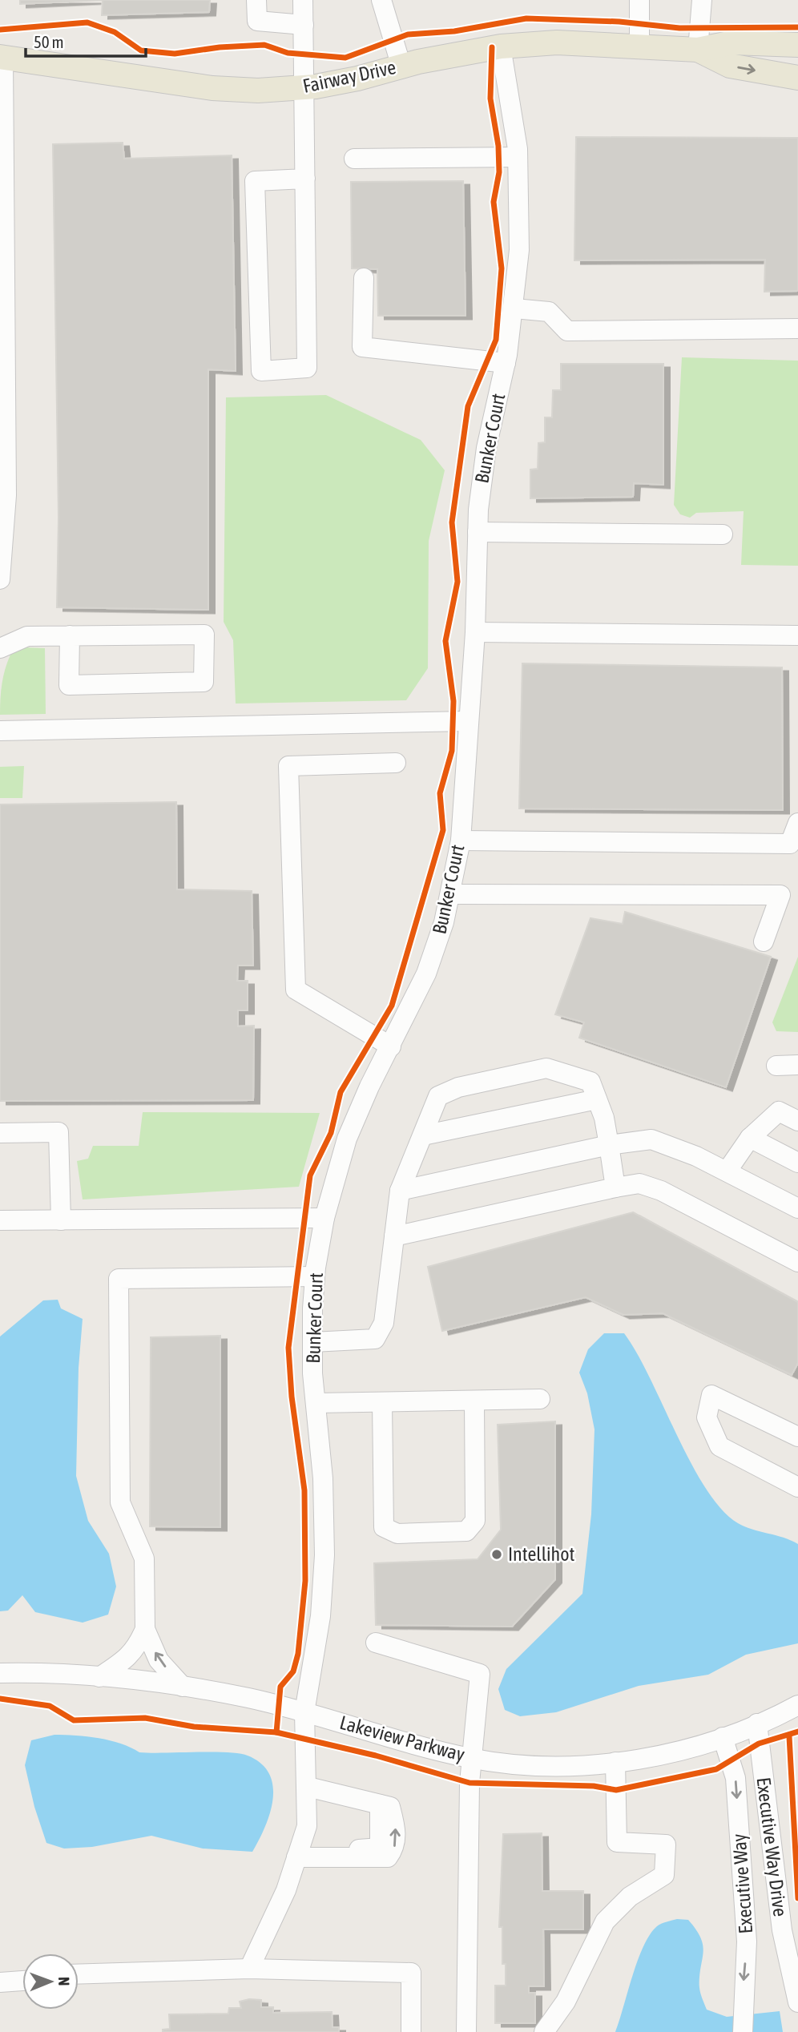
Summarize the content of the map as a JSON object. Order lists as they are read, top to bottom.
{
  "streets": {
    "main road": ["Fairway Drive"],
    "street": [
      "Bunker Court",
      "Lakeview Parkway",
      "Executive Way Drive",
      "Executive Way"
    ]
  },
  "crossings": [
    ["Fairway Drive", "Bunker Court"],
    ["Bunker Court", "Lakeview Parkway"],
    ["Lakeview Parkway", "Executive Way Drive"],
    ["Lakeview Parkway", "Executive Way"]
  ],
  "one_way": ["Executive Way"],
  "places": ["Intellihot"],
  "scale_bar": "50 m",
  "north": "right"
}
